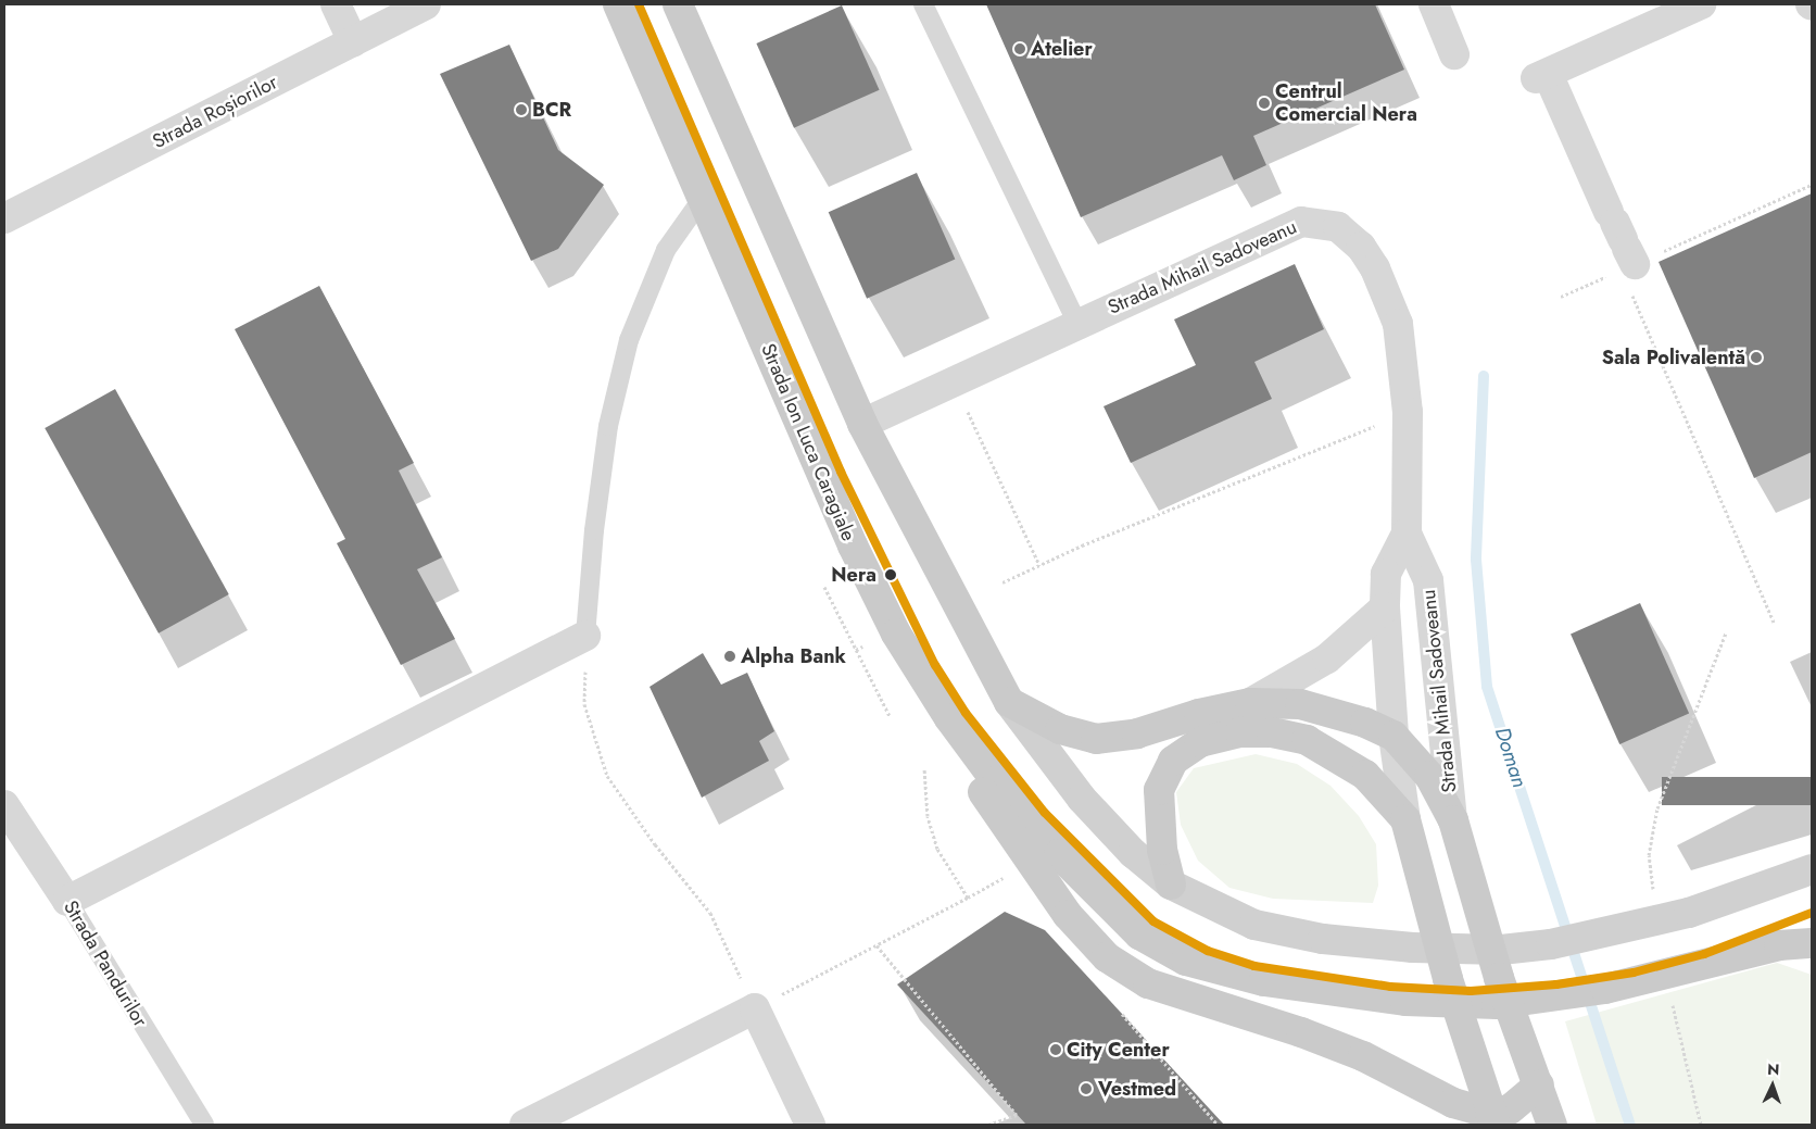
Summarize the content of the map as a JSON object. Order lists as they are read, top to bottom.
{
  "streets": {
    "main road": ["Strada Mihail Sadoveanu", "Strada Ion Luca Caragiale"],
    "street": ["Strada Roșiorilor", "Strada Pandurilor"]
  },
  "water": ["Doman"],
  "places": [
    "Atelier",
    "Centrul Comercial Nera",
    "BCR",
    "Sala Polivalentă",
    "Nera",
    "Alpha Bank",
    "City Center",
    "Vestmed"
  ],
  "north": "top"
}
